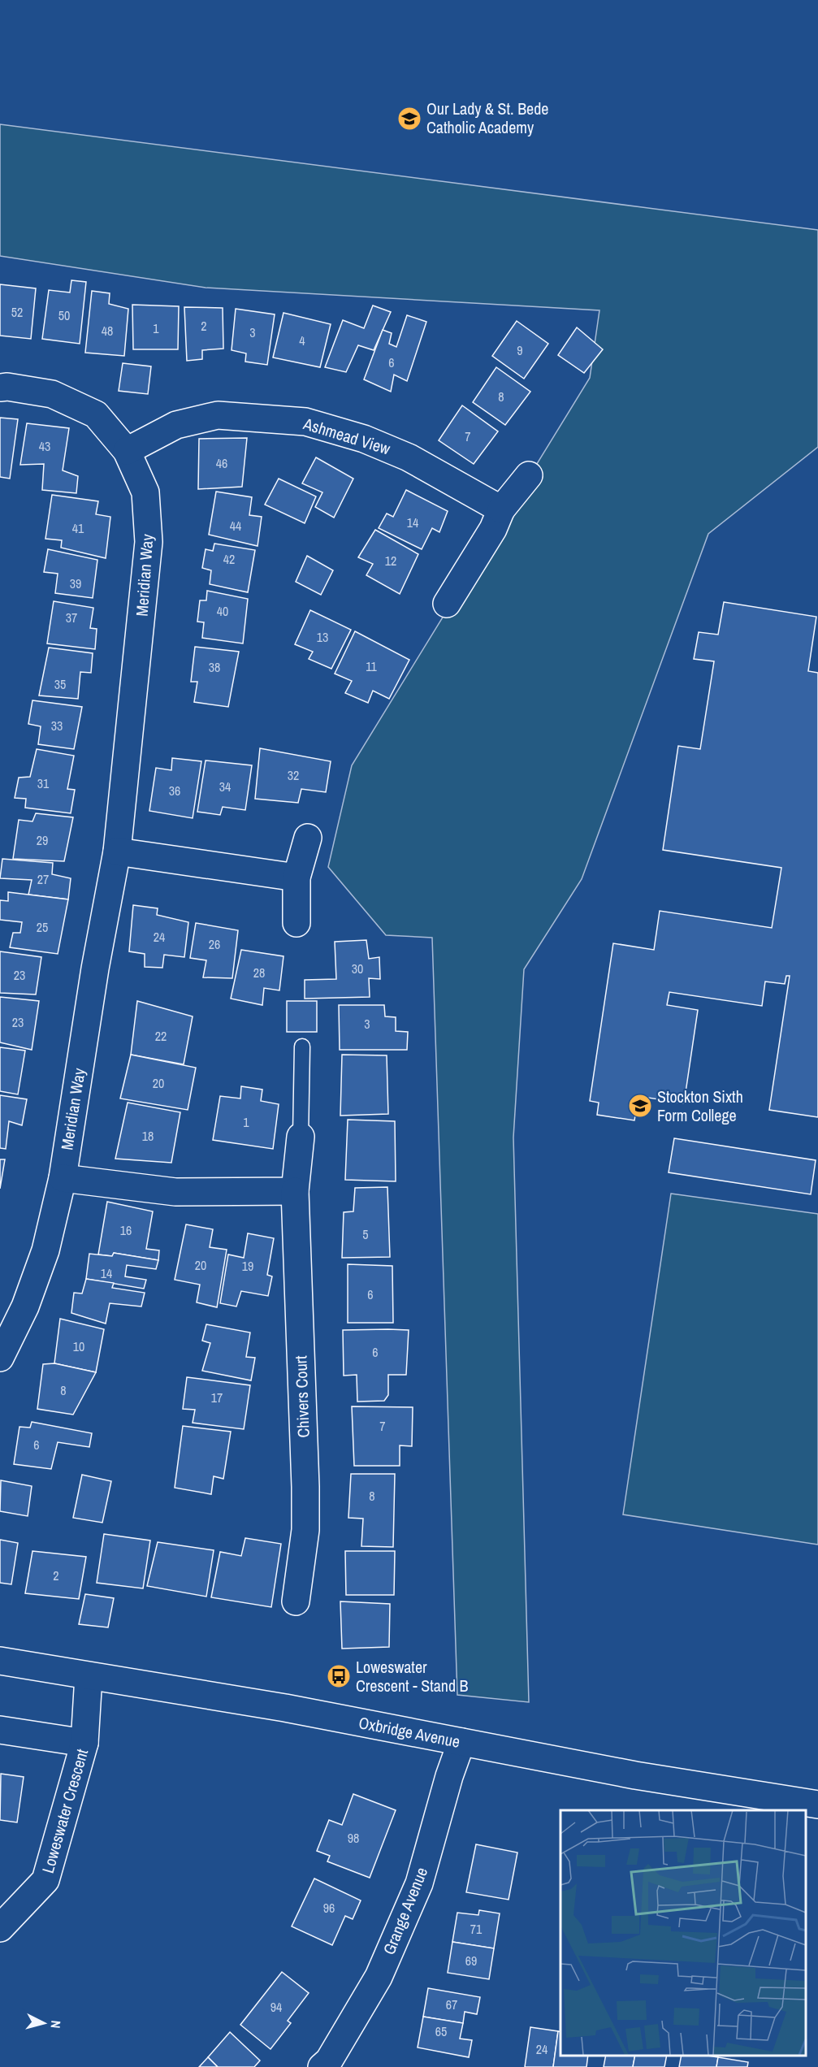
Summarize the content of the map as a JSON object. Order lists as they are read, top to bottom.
{
  "streets": {
    "street": [
      "Ashmead View",
      "Meridian Way",
      "Chivers Court",
      "Oxbridge Avenue",
      "Loweswater Crescent",
      "Grange Avenue"
    ]
  },
  "crossings": [
    ["Ashmead View", "Meridian Way"],
    ["Oxbridge Avenue", "Loweswater Crescent"],
    ["Oxbridge Avenue", "Grange Avenue"]
  ],
  "places": {
    "school or university": ["Our Lady & St. Bede Catholic Academy", "Stockton Sixth Form College"],
    "bus stop": ["Loweswater Crescent - Stand B"]
  },
  "house_numbers": [
    "52",
    "50",
    "2",
    "1",
    "48",
    "3",
    "4",
    "9",
    "6",
    "8",
    "7",
    "43",
    "46",
    "14",
    "44",
    "41",
    "42",
    "12",
    "39",
    "40",
    "37",
    "13",
    "11",
    "38",
    "35",
    "33",
    "32",
    "31",
    "34",
    "36",
    "29",
    "27",
    "25",
    "24",
    "26",
    "30",
    "28",
    "23",
    "23",
    "3",
    "22",
    "20",
    "1",
    "18",
    "16",
    "5",
    "20",
    "19",
    "14",
    "6",
    "10",
    "6",
    "8",
    "17",
    "7",
    "6",
    "8",
    "2",
    "98",
    "96",
    "71",
    "69",
    "67",
    "94",
    "65",
    "24"
  ],
  "north": "right"
}
